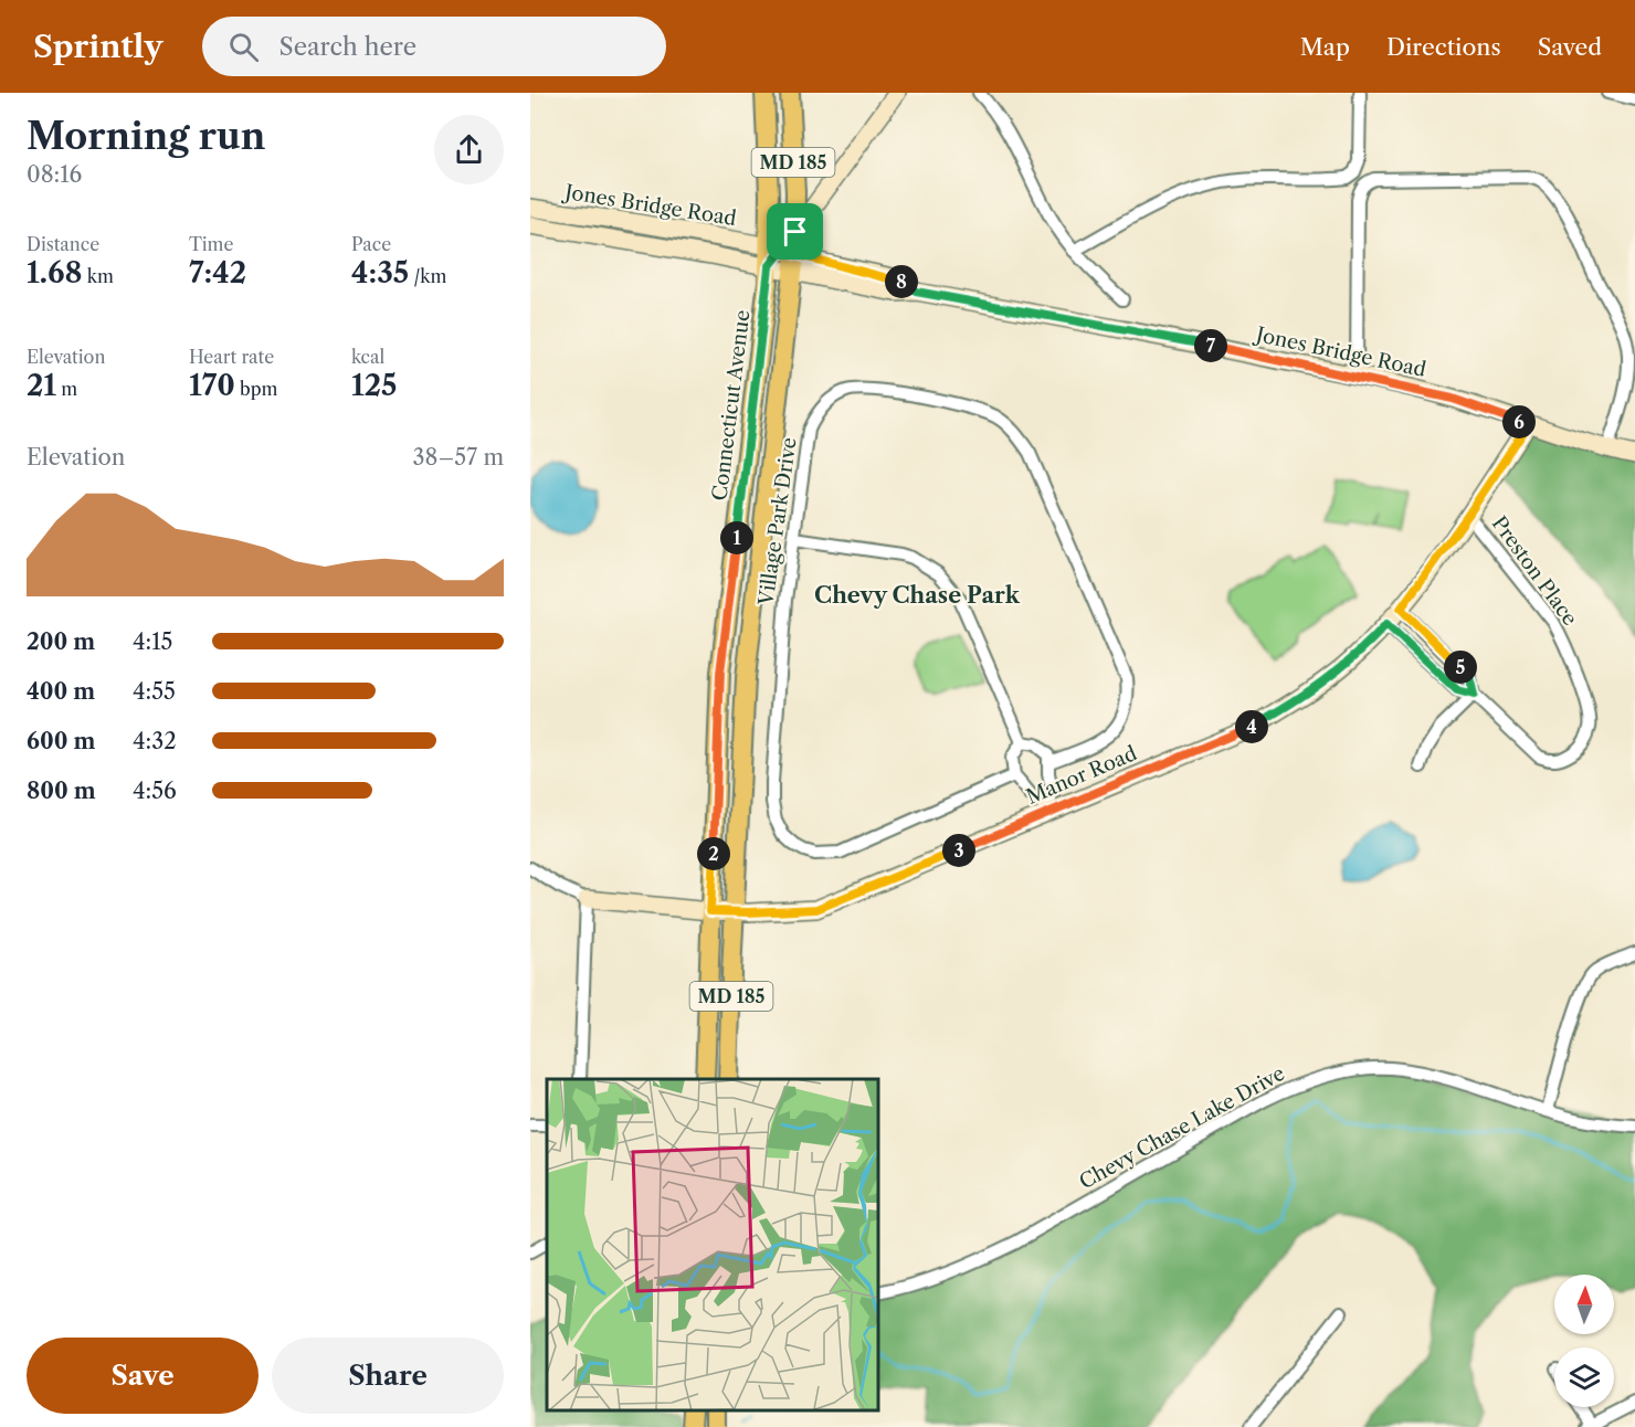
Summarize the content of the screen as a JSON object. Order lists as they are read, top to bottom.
{
  "streets": {
    "main road": [
      "MD 185",
      "Jones Bridge Road",
      "Connecticut Avenue",
      "Manor Road"
    ],
    "street": ["Village Park Drive", "Preston Place", "Chevy Chase Lake Drive"]
  },
  "crossings": [
    ["Jones Bridge Road", "Connecticut Avenue"],
    ["Jones Bridge Road", "Manor Road"],
    ["Connecticut Avenue", "Manor Road"],
    ["Preston Place", "Manor Road"]
  ],
  "districts": ["Chevy Chase Park"],
  "north": "top",
  "page": {
    "header": "Sprintly",
    "search": "Search here",
    "nav": ["Map", "Directions", "Saved"],
    "heading": ["Morning run", "08:16"],
    "stats": [
      ["Distance", "1.68 km"],
      ["Time", "7:42"],
      ["Pace", "4:35 /km"],
      ["Elevation", "21 m"],
      ["Heart rate", "170 bpm"],
      ["kcal", "125"]
    ],
    "pins": [
      "8",
      "7",
      "6",
      "1",
      "5",
      "4",
      "3",
      "2"
    ],
    "chart": ["Elevation", "38–57 m"],
    "list": [
      {
        "name": "200 m",
        "note": "4:15"
      },
      {
        "name": "400 m",
        "note": "4:55"
      },
      {
        "name": "600 m",
        "note": "4:32"
      },
      {
        "name": "800 m",
        "note": "4:56"
      }
    ],
    "buttons": ["Save", "Share"]
  }
}
